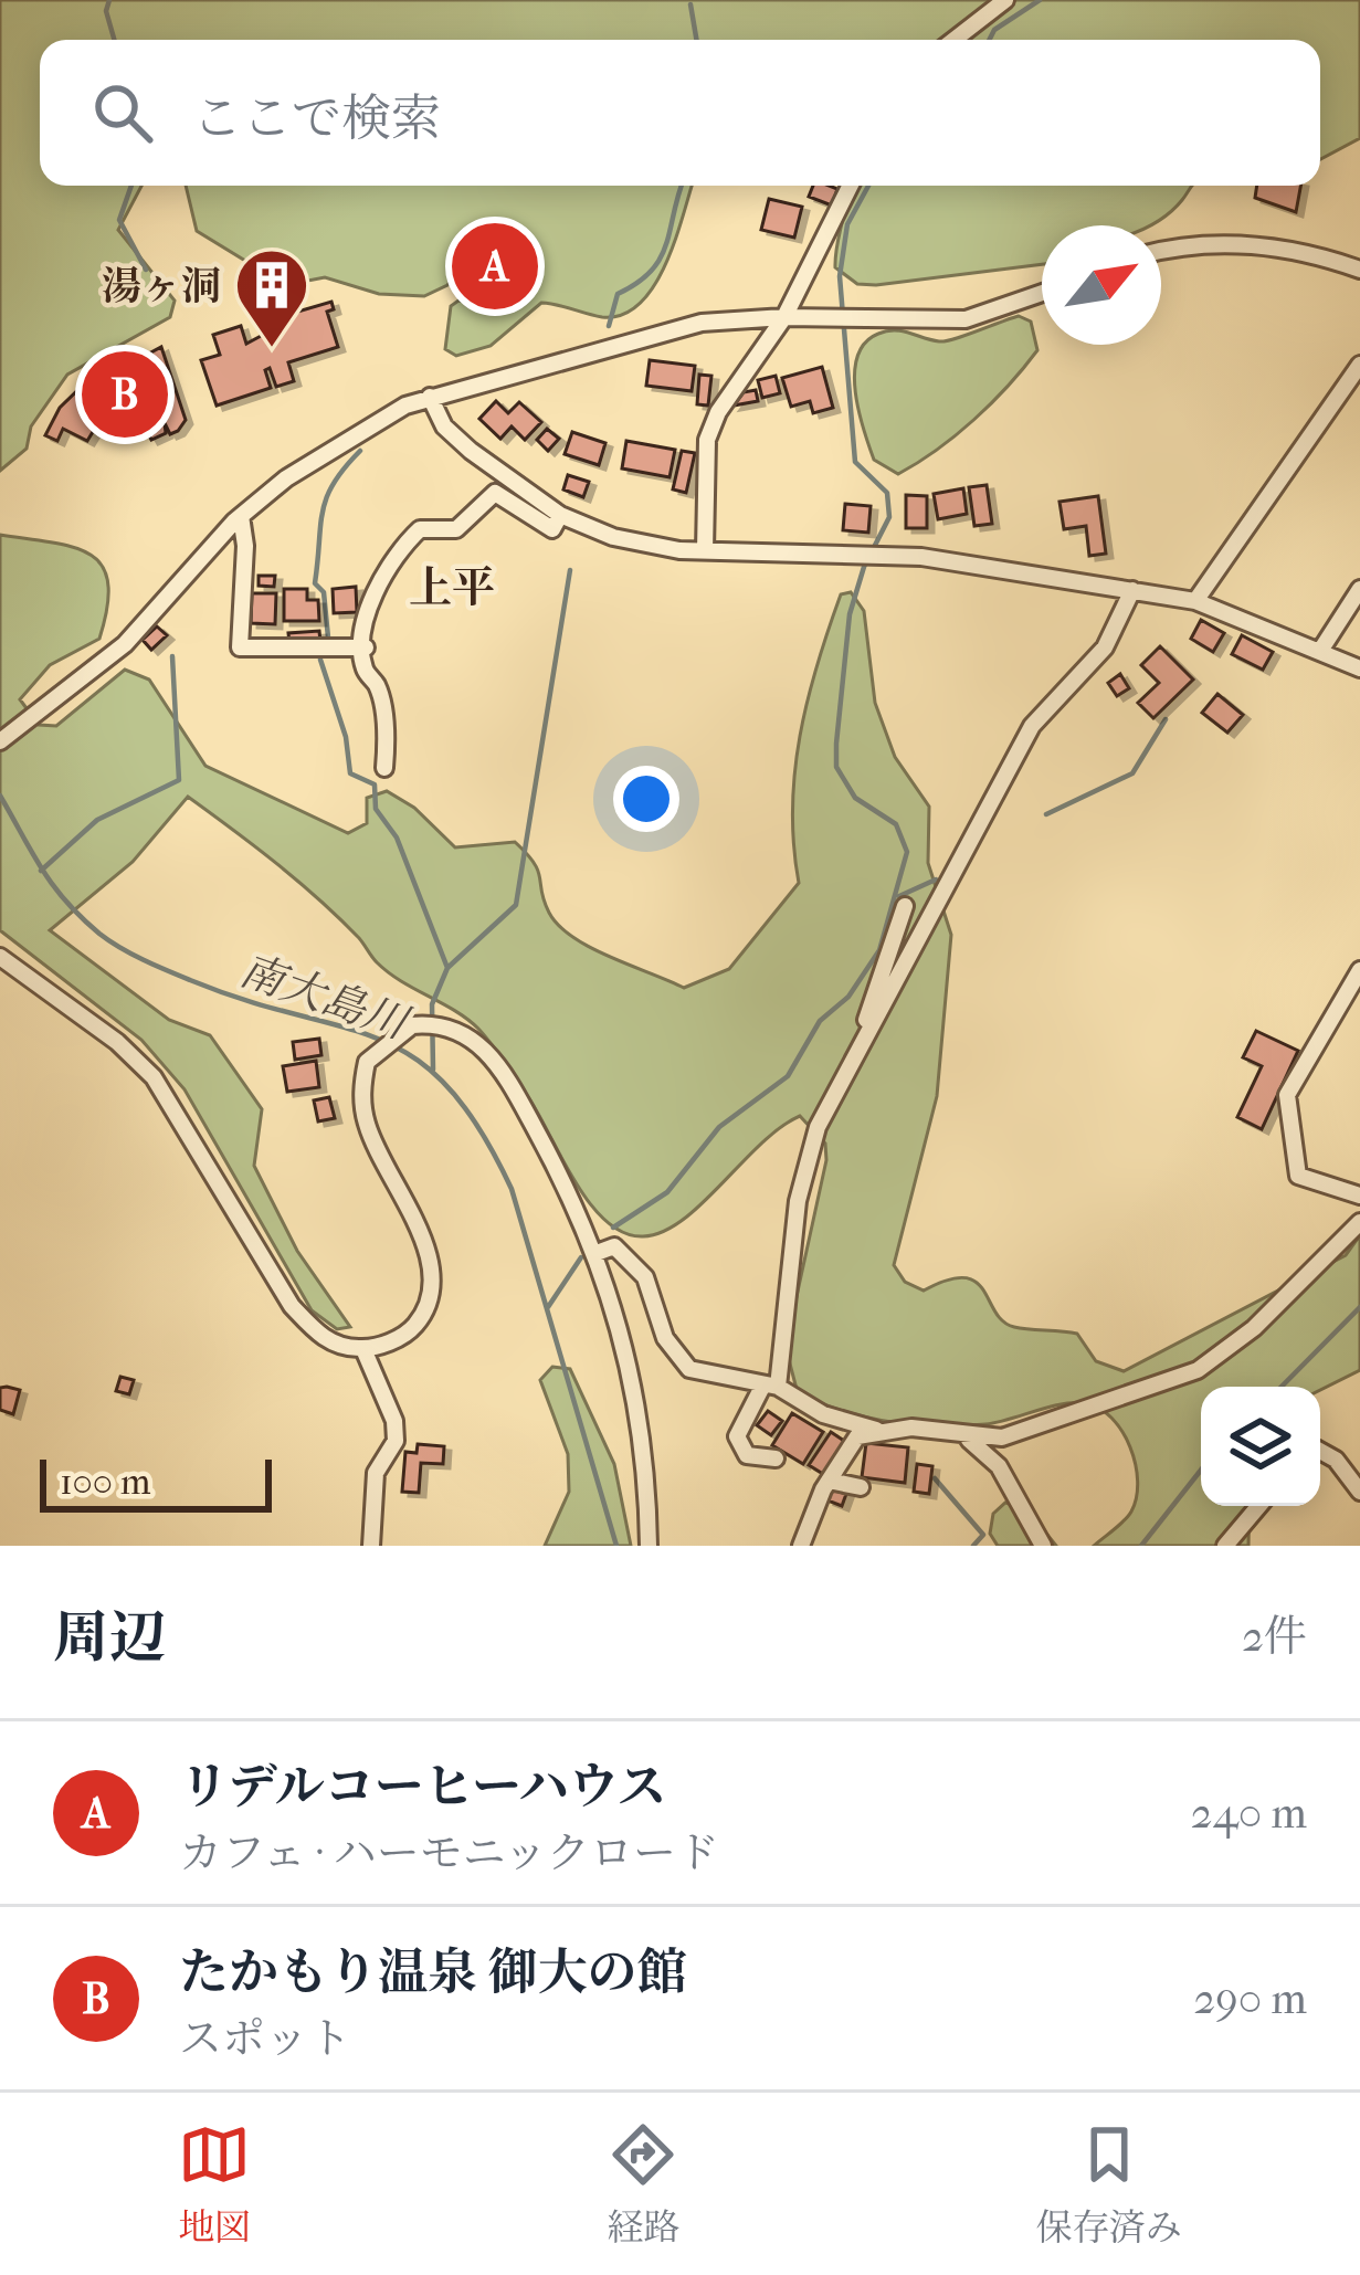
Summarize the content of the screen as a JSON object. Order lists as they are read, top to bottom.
{
  "districts": ["上平"],
  "water": ["南大島川"],
  "places": {
    "building": ["湯ヶ洞"]
  },
  "scale_bar": "100 m",
  "north": "top right",
  "page": {
    "search": "ここで検索",
    "pins": ["A", "B"],
    "scale": "100 m",
    "heading": ["周辺", "2件"],
    "list": [
      {
        "mark": "A",
        "name": "リデルコーヒーハウス",
        "note": "カフェ · ハーモニックロード",
        "value": "240 m"
      },
      {
        "mark": "B",
        "name": "たかもり温泉 御大の館",
        "note": "スポット",
        "value": "290 m"
      }
    ],
    "nav": ["地図", "経路", "保存済み"]
  }
}
